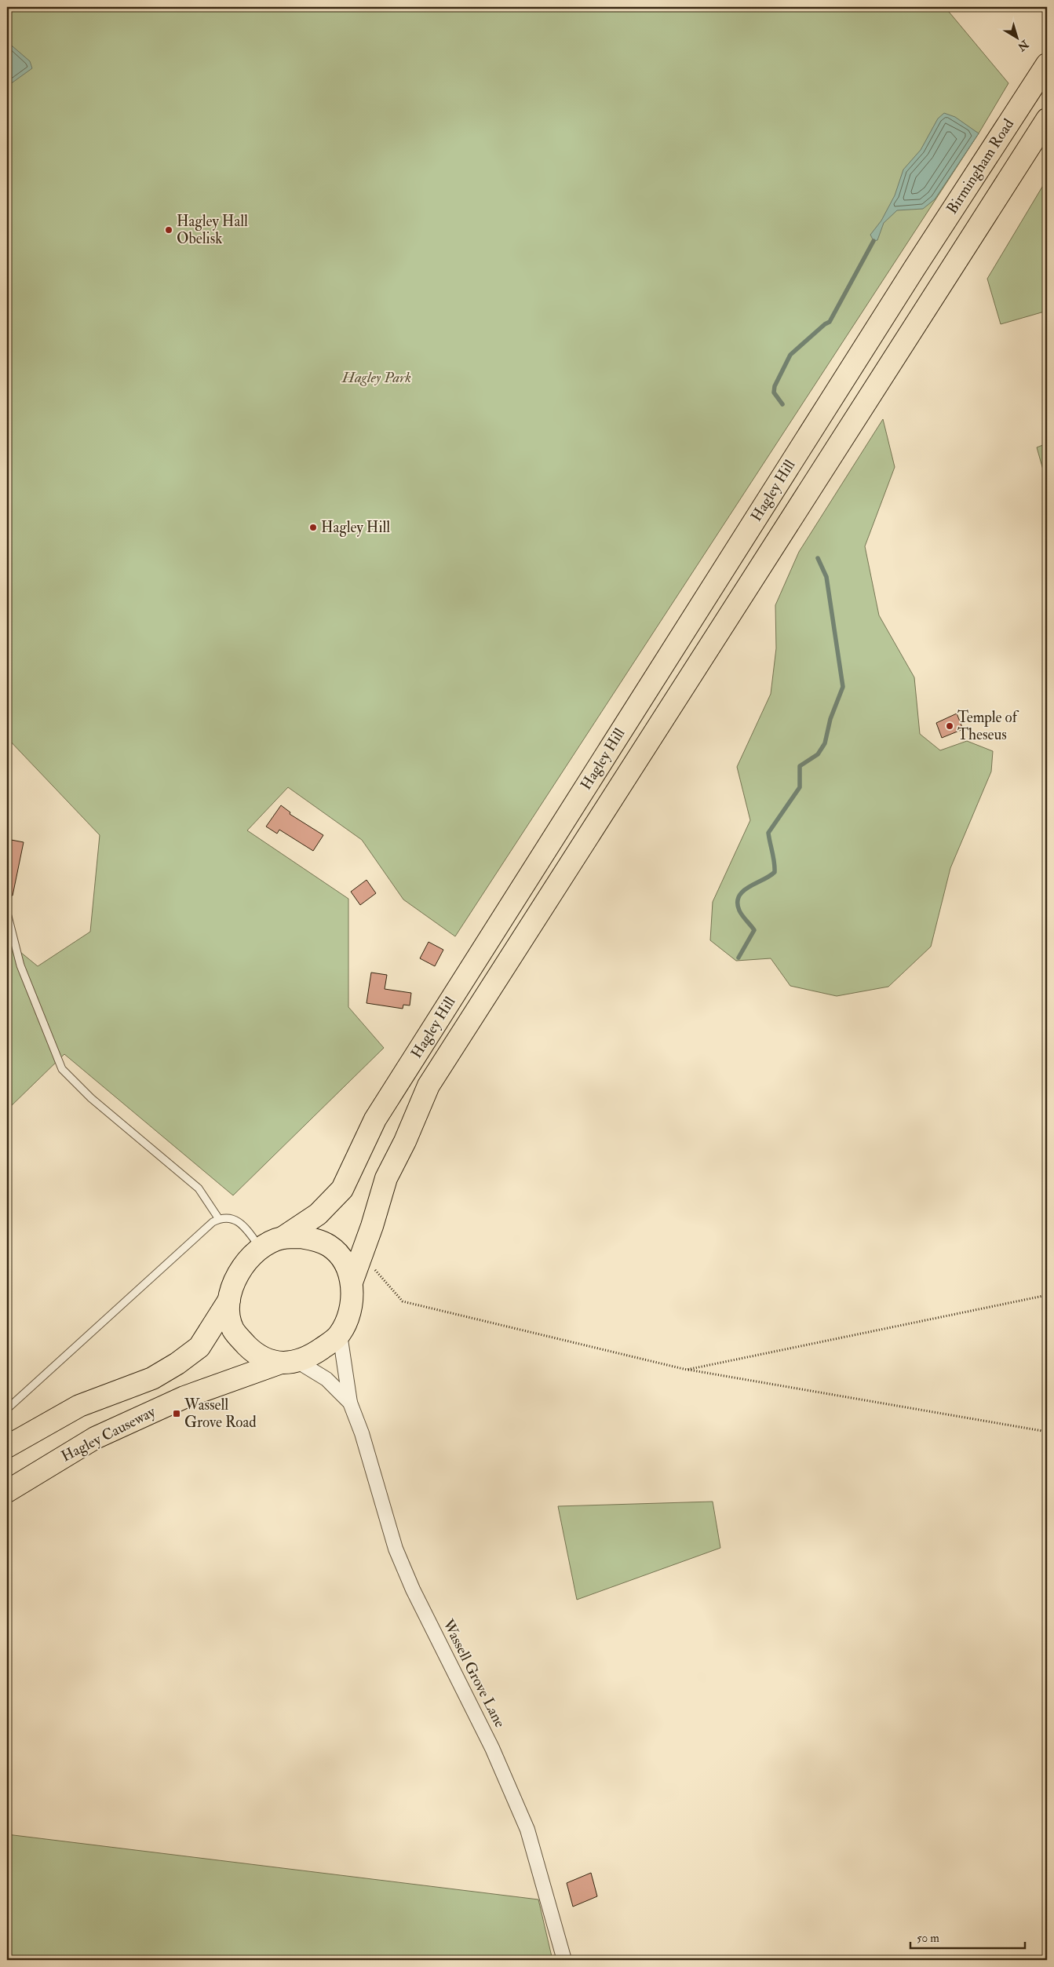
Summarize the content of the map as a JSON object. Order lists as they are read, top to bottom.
{
  "streets": {
    "highway": ["Birmingham Road", "Hagley Hill", "Hagley Causeway"],
    "street": ["Wassell Grove Lane"]
  },
  "crossings": [
    ["Birmingham Road", "Hagley Hill"],
    ["Hagley Hill", "Hagley Causeway"],
    ["Hagley Hill", "Wassell Grove Lane"],
    ["Hagley Causeway", "Wassell Grove Lane"]
  ],
  "parks": ["Hagley Park"],
  "places": {
    "other": ["Hagley Hall Obelisk", "Hagley Hill", "Temple of Theseus"],
    "transit": ["Wassell Grove Road"]
  },
  "scale_bar": "50 m",
  "north": "bottom right"
}
